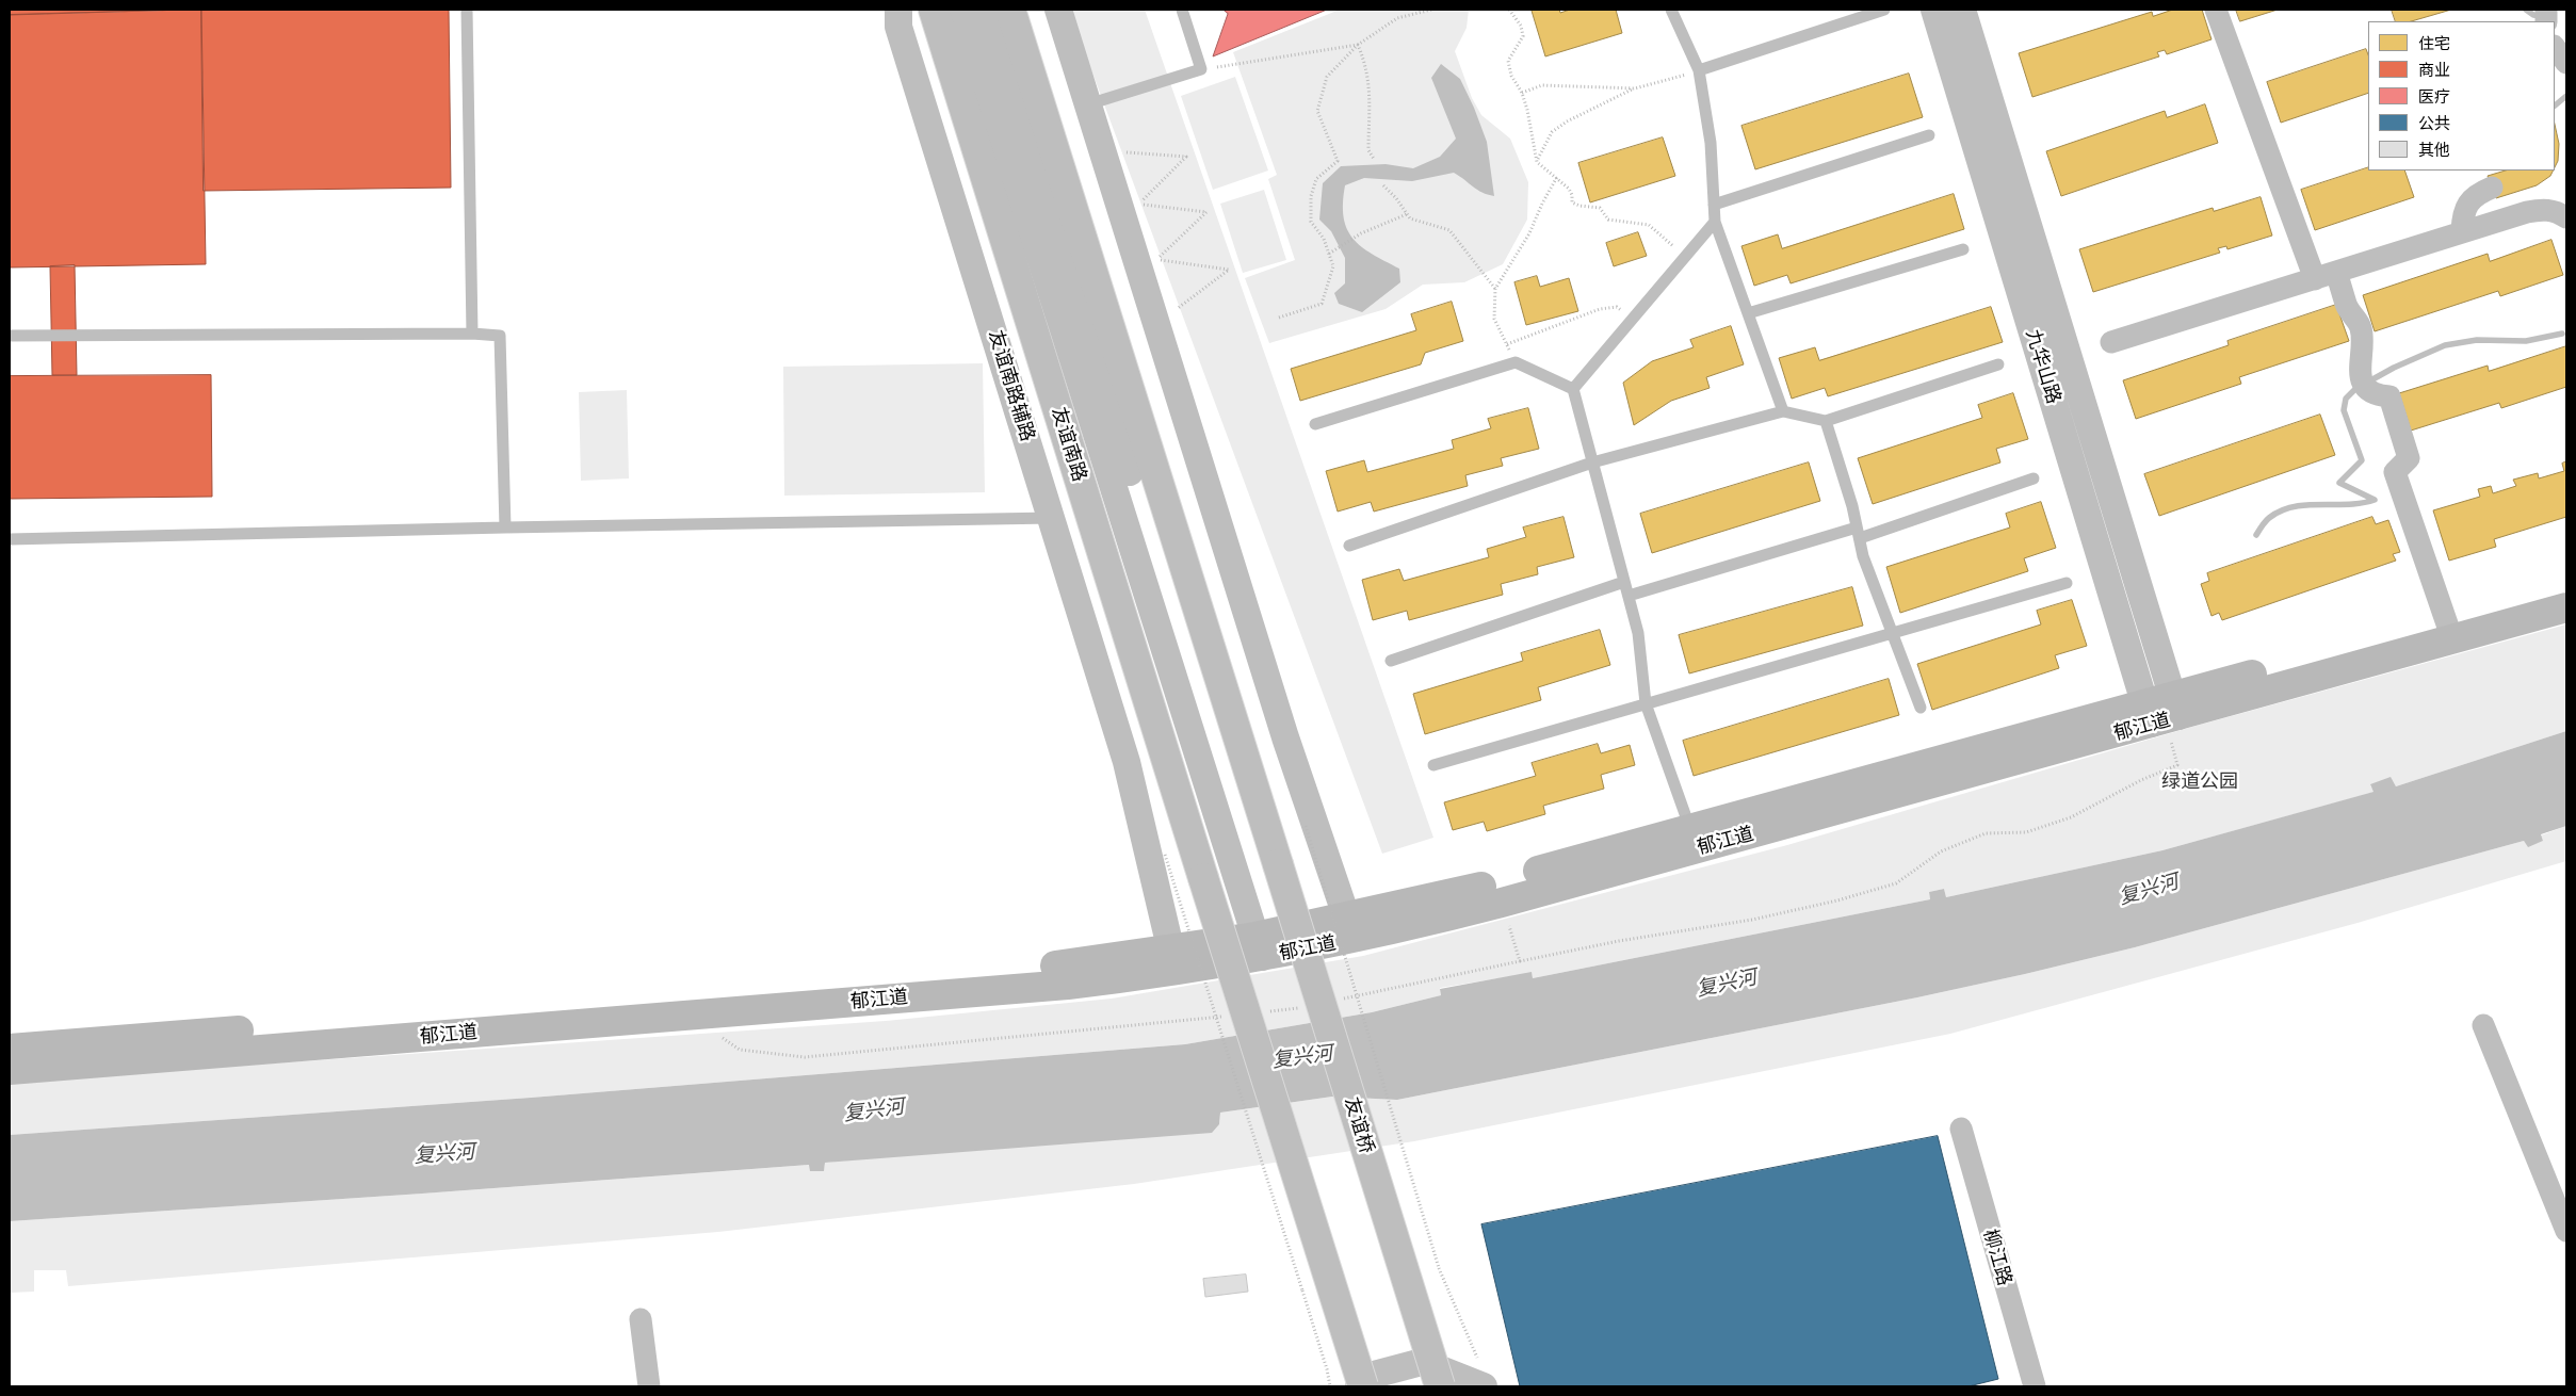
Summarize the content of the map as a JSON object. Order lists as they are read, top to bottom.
{
  "streets": {
    "main road": ["友谊南路", "郁江道", "友谊桥"],
    "street": ["九华山路", "友谊南路辅路", "柳江路"]
  },
  "crossings": [
    ["九华山路", "郁江道"],
    ["友谊南路辅路", "郁江道"]
  ],
  "water": ["复兴河"],
  "parks": ["绿道公园"],
  "legend": [
    "住宅",
    "商业",
    "医疗",
    "公共",
    "其他"
  ]
}
